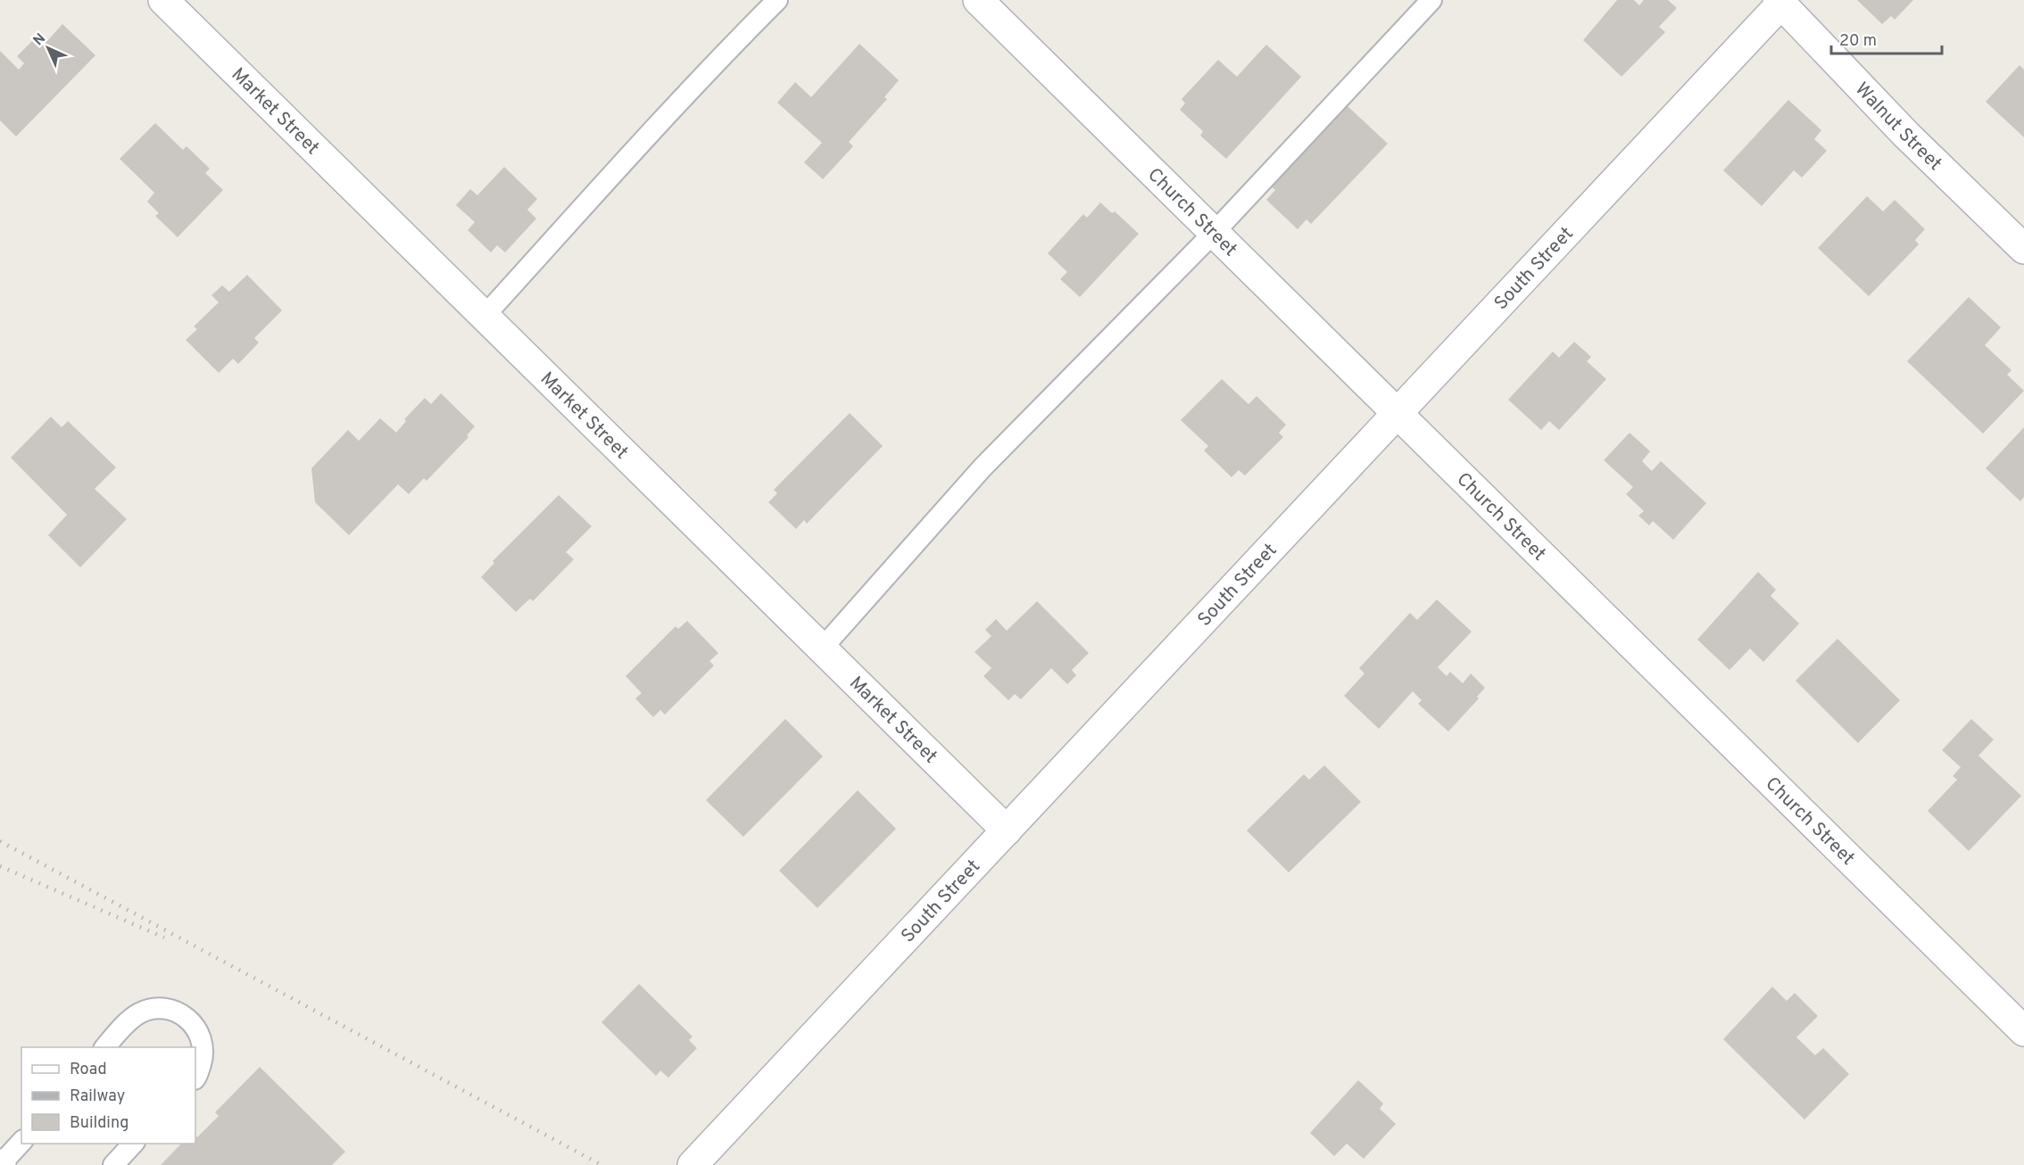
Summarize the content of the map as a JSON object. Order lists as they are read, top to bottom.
{
  "streets": {
    "street": [
      "Market Street",
      "Walnut Street",
      "Church Street",
      "South Street"
    ]
  },
  "crossings": [
    ["Market Street", "South Street"],
    ["Walnut Street", "South Street"],
    ["Church Street", "South Street"]
  ],
  "legend": ["Road", "Railway", "Building"],
  "scale_bar": "20 m",
  "north": "top left"
}
